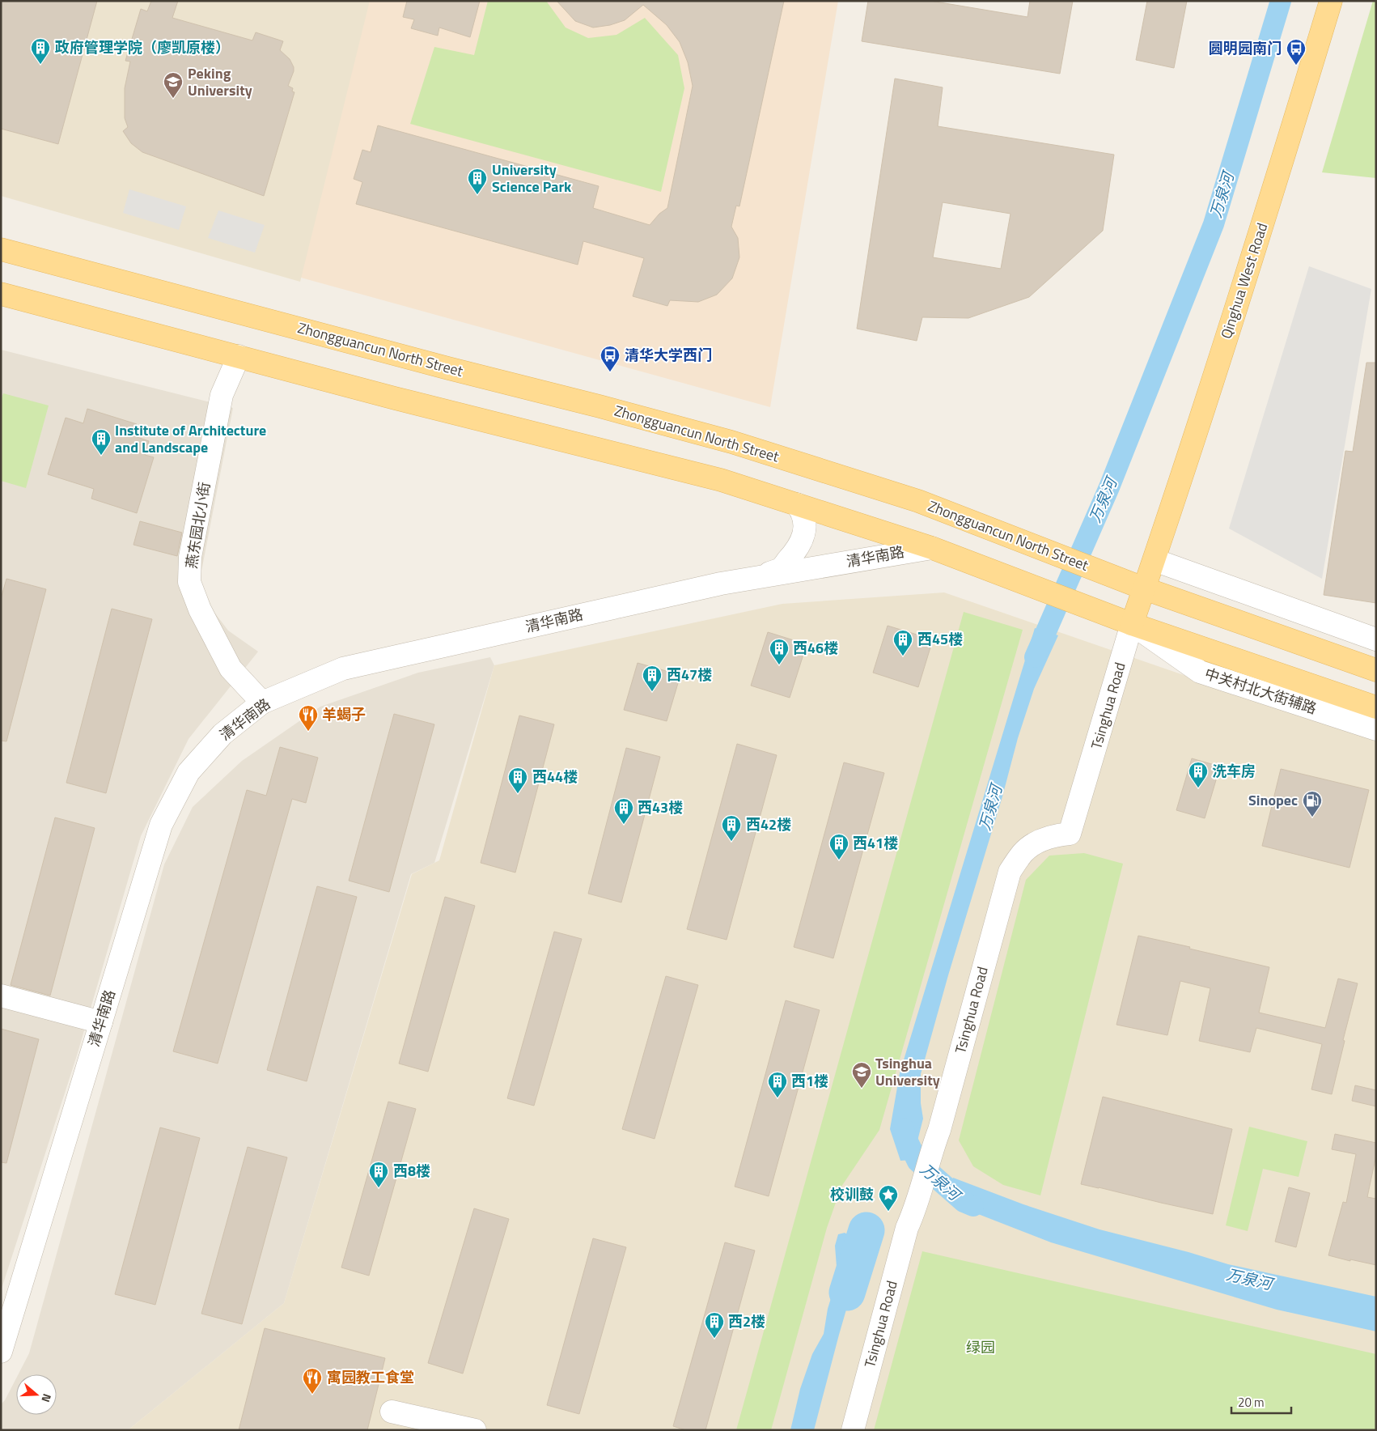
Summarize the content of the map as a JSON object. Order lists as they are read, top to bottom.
{
  "streets": {
    "main road": ["Qinghua West Road", "Zhongguancun North Street"],
    "street": [
      "燕东园北小街",
      "清华南路",
      "中关村北大街辅路",
      "Tsinghua Road"
    ]
  },
  "crossings": [
    ["Qinghua West Road", "Zhongguancun North Street"],
    ["Qinghua West Road", "中关村北大街辅路"],
    ["Qinghua West Road", "Tsinghua Road"],
    ["燕东园北小街", "清华南路"],
    ["中关村北大街辅路", "Tsinghua Road"]
  ],
  "water": ["万泉河"],
  "parks": ["绿园"],
  "places": {
    "building": [
      "政府管理学院（廖凯原楼）",
      "University Science Park",
      "Institute of Architecture and Landscape",
      "西45楼",
      "西46楼",
      "西47楼",
      "洗车房",
      "西44楼",
      "西43楼",
      "西42楼",
      "西41楼",
      "西1楼",
      "西8楼",
      "西2楼"
    ],
    "bus stop": ["圆明园南门", "清华大学西门"],
    "school or university": ["Peking University", "Tsinghua University"],
    "restaurant": ["羊蝎子", "寓园教工食堂"],
    "fuel station": ["Sinopec"],
    "place": ["校训鼓"]
  },
  "scale_bar": "20 m",
  "north": "right"
}
